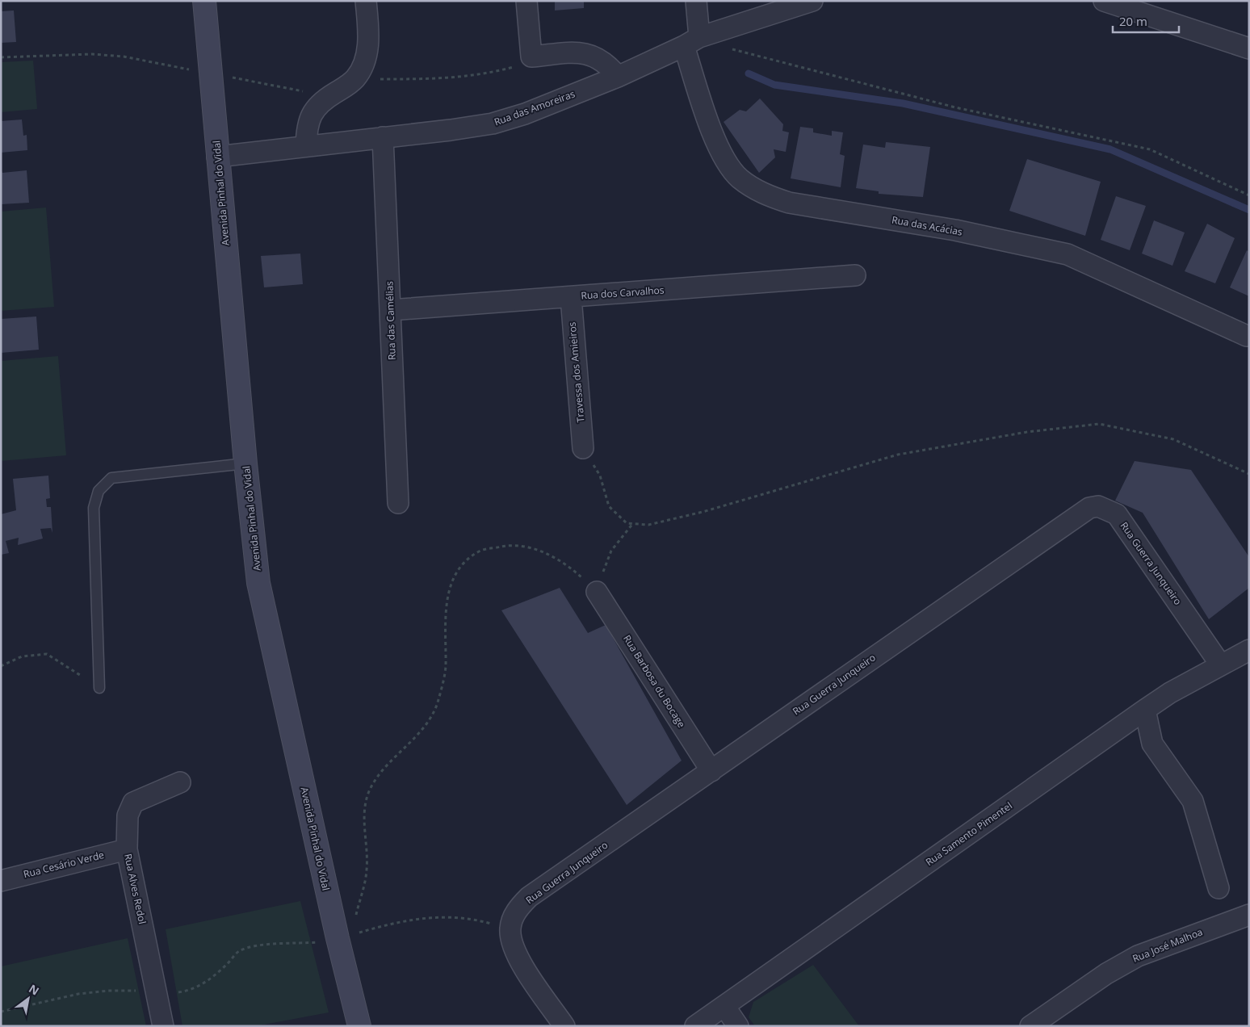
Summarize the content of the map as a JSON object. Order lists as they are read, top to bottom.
{
  "streets": {
    "street": [
      "Rua das Amoreiras",
      "Avenida Pinhal do Vidal",
      "Rua das Acácias",
      "Rua dos Carvalhos",
      "Rua das Camélias",
      "Travessa dos Amieiros",
      "Rua Guerra Junqueiro",
      "Rua Barbosa du Bocage",
      "Rua Samento Pimentel",
      "Rua Cesário Verde",
      "Rua Alves Redol",
      "Rua José Malhoa"
    ]
  },
  "crossings": [
    ["Rua das Amoreiras", "Avenida Pinhal do Vidal"],
    ["Rua das Amoreiras", "Rua das Acácias"],
    ["Rua das Amoreiras", "Rua das Camélias"],
    ["Rua dos Carvalhos", "Rua das Camélias"],
    ["Rua dos Carvalhos", "Travessa dos Amieiros"],
    ["Rua Guerra Junqueiro", "Rua Barbosa du Bocage"],
    ["Rua Guerra Junqueiro", "Rua Samento Pimentel"],
    ["Rua Cesário Verde", "Rua Alves Redol"]
  ],
  "scale_bar": "20 m",
  "north": "top right"
}
